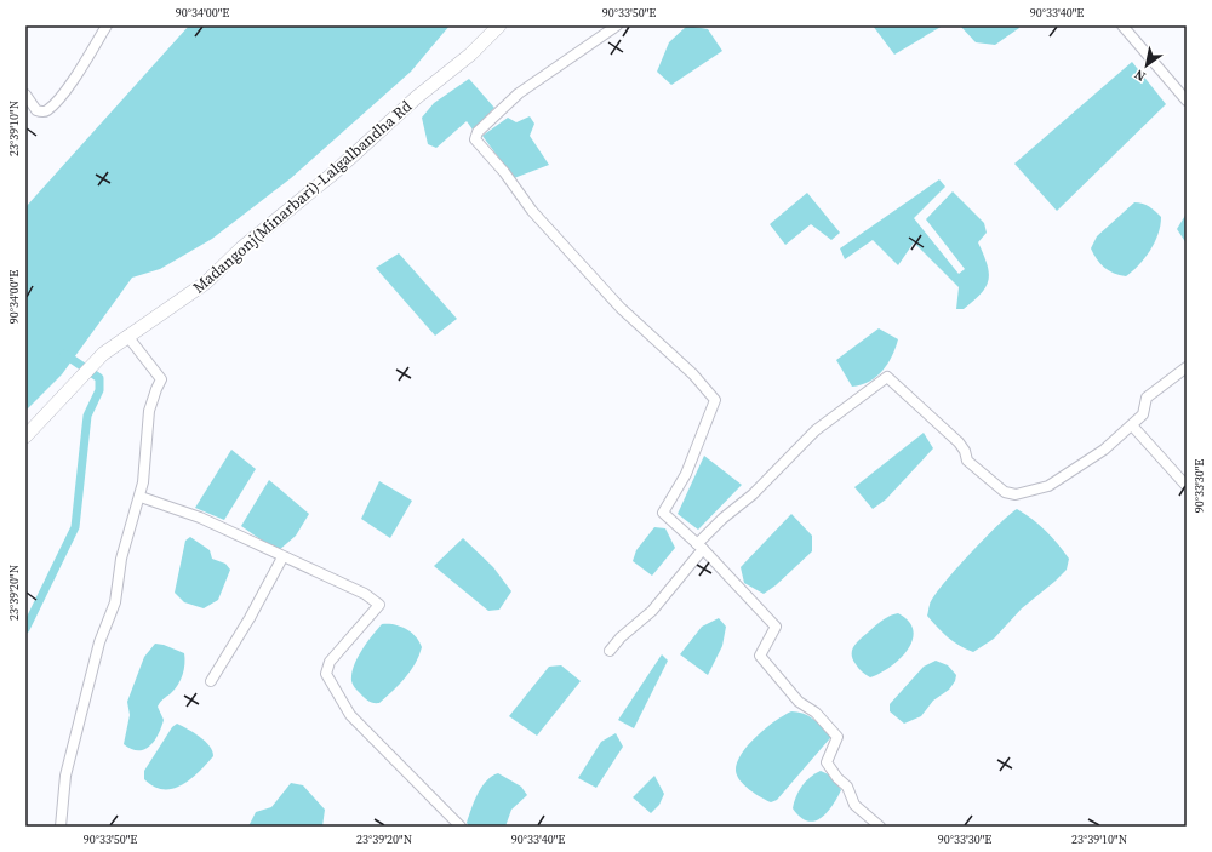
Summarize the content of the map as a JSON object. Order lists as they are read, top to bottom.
{
  "streets": {
    "main road": ["Madangonj(Minarbari)-Lalgalbandha Rd"]
  },
  "north": "bottom left",
  "coordinates": [
    "90°34'00\"E",
    "90°33'50\"E",
    "90°33'40\"E",
    "23°39'10\"N",
    "90°33'30\"E",
    "23°39'20\"N"
  ]
}
